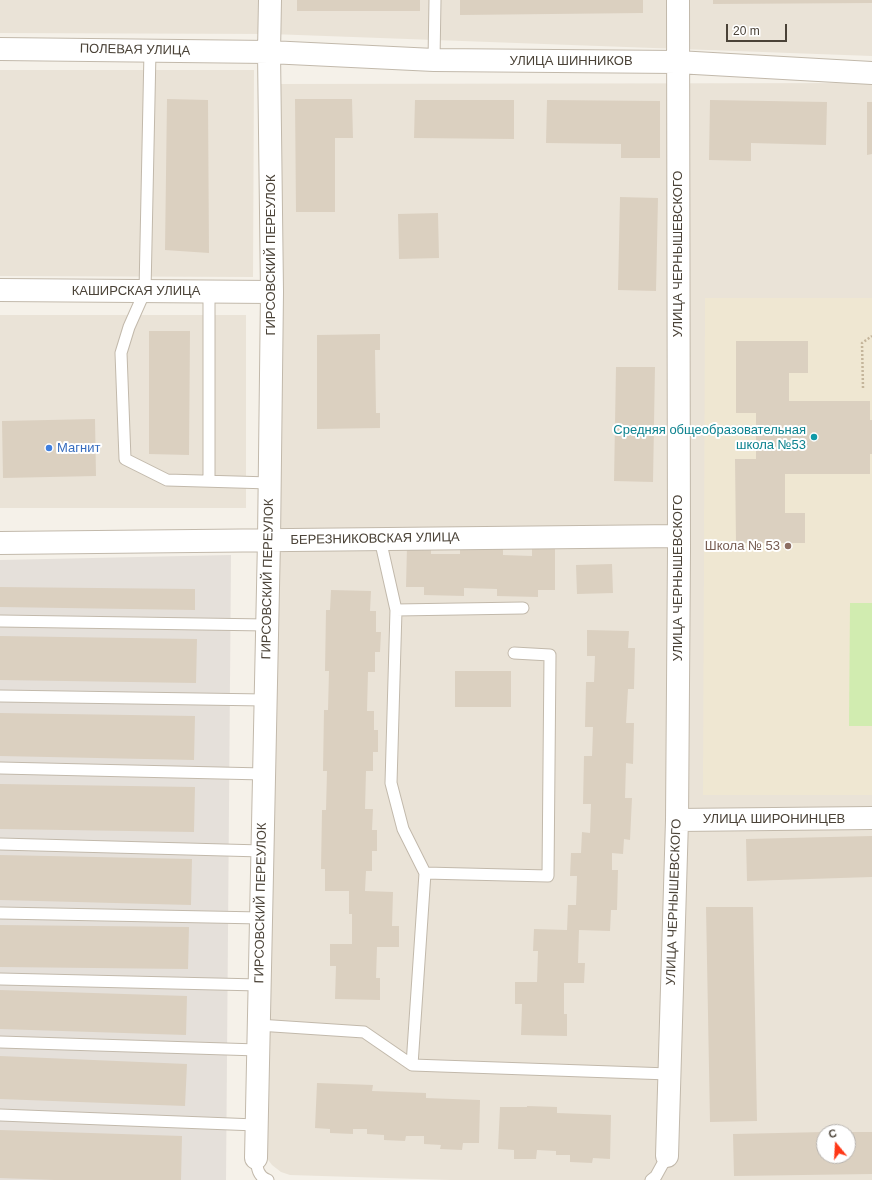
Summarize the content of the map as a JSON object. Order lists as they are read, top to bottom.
{
  "streets": {
    "street": [
      "ПОЛЕВАЯ УЛИЦА",
      "УЛИЦА ШИННИКОВ",
      "УЛИЦА ЧЕРНЫШЕВСКОГО",
      "ГИРСОВСКИЙ ПЕРЕУЛОК",
      "КАШИРСКАЯ УЛИЦА",
      "БЕРЕЗНИКОВСКАЯ УЛИЦА",
      "УЛИЦА ШИРОНИНЦЕВ"
    ]
  },
  "crossings": [
    ["ПОЛЕВАЯ УЛИЦА", "УЛИЦА ШИННИКОВ"],
    ["ПОЛЕВАЯ УЛИЦА", "ГИРСОВСКИЙ ПЕРЕУЛОК"],
    ["УЛИЦА ШИННИКОВ", "УЛИЦА ЧЕРНЫШЕВСКОГО"],
    ["УЛИЦА ШИННИКОВ", "ГИРСОВСКИЙ ПЕРЕУЛОК"],
    ["УЛИЦА ЧЕРНЫШЕВСКОГО", "БЕРЕЗНИКОВСКАЯ УЛИЦА"],
    ["УЛИЦА ЧЕРНЫШЕВСКОГО", "УЛИЦА ШИРОНИНЦЕВ"],
    ["ГИРСОВСКИЙ ПЕРЕУЛОК", "КАШИРСКАЯ УЛИЦА"],
    ["ГИРСОВСКИЙ ПЕРЕУЛОК", "БЕРЕЗНИКОВСКАЯ УЛИЦА"]
  ],
  "places": ["Средняя общеобразовательная школа №53", "Магнит", "Школа № 53"],
  "scale_bar": "20 m",
  "north": "top"
}
